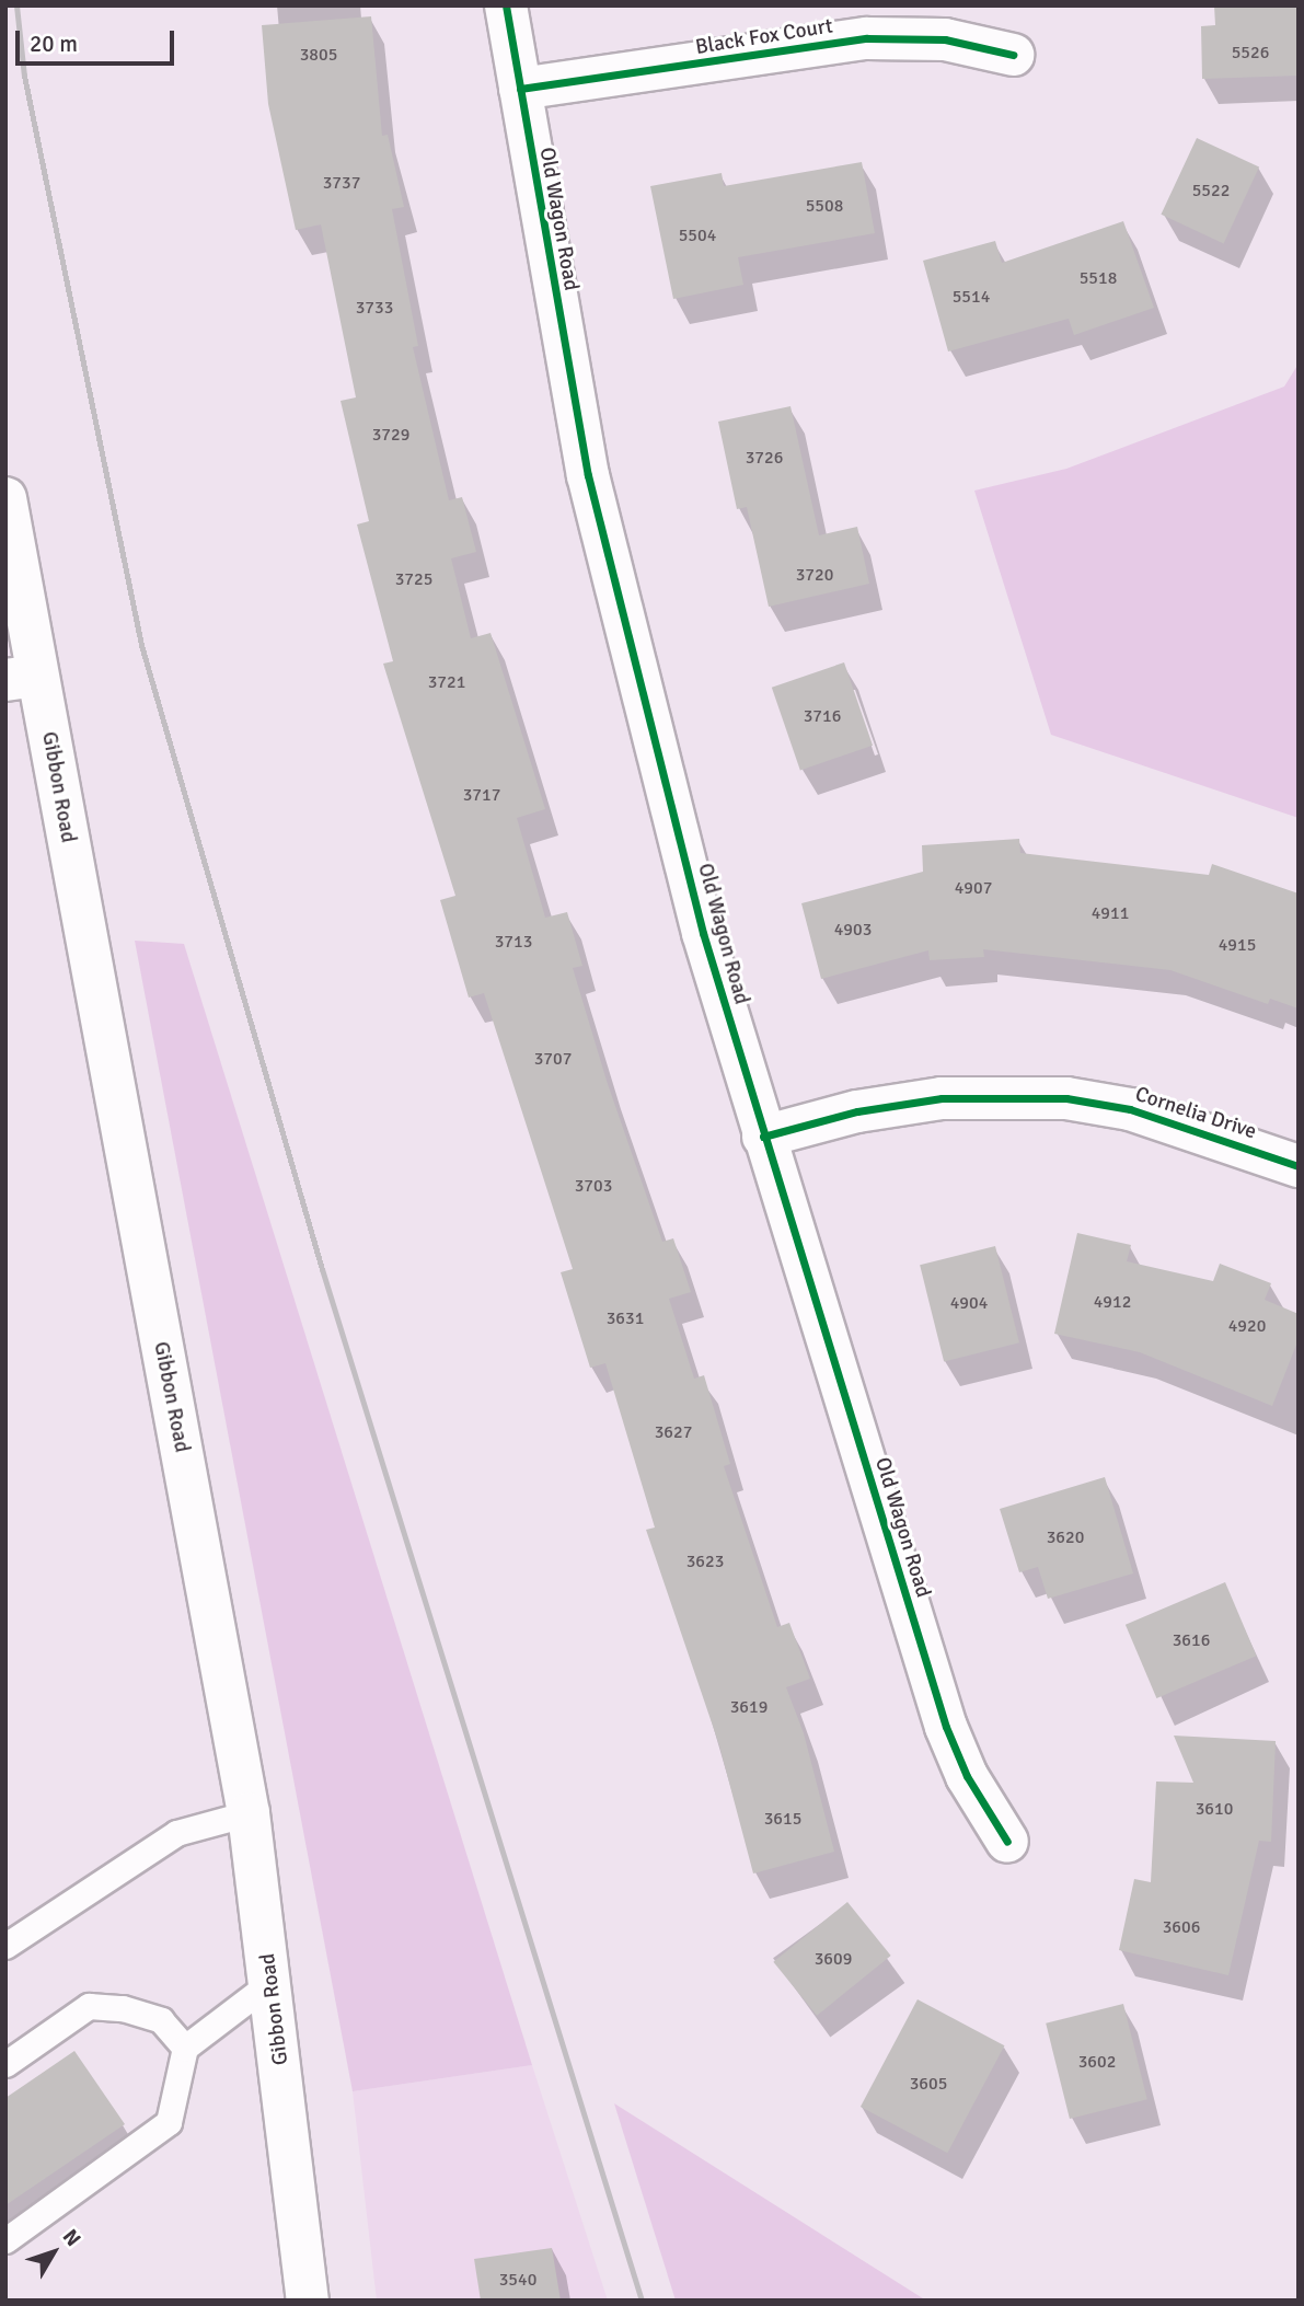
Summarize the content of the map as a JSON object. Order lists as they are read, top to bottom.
{
  "streets": {
    "street": [
      "Black Fox Court",
      "Old Wagon Road",
      "Gibbon Road",
      "Cornelia Drive"
    ]
  },
  "crossings": [
    ["Black Fox Court", "Old Wagon Road"],
    ["Old Wagon Road", "Cornelia Drive"]
  ],
  "house_numbers": [
    "5526",
    "3805",
    "3737",
    "5522",
    "5508",
    "5504",
    "5518",
    "5514",
    "3733",
    "3729",
    "3726",
    "3720",
    "3725",
    "3721",
    "3716",
    "3717",
    "4907",
    "4911",
    "4903",
    "3713",
    "4915",
    "3707",
    "3703",
    "4912",
    "4904",
    "3631",
    "4920",
    "3627",
    "3620",
    "3623",
    "3616",
    "3619",
    "3610",
    "3615",
    "3606",
    "3609",
    "3602",
    "3605",
    "3540"
  ],
  "scale_bar": "20 m",
  "north": "top right"
}
